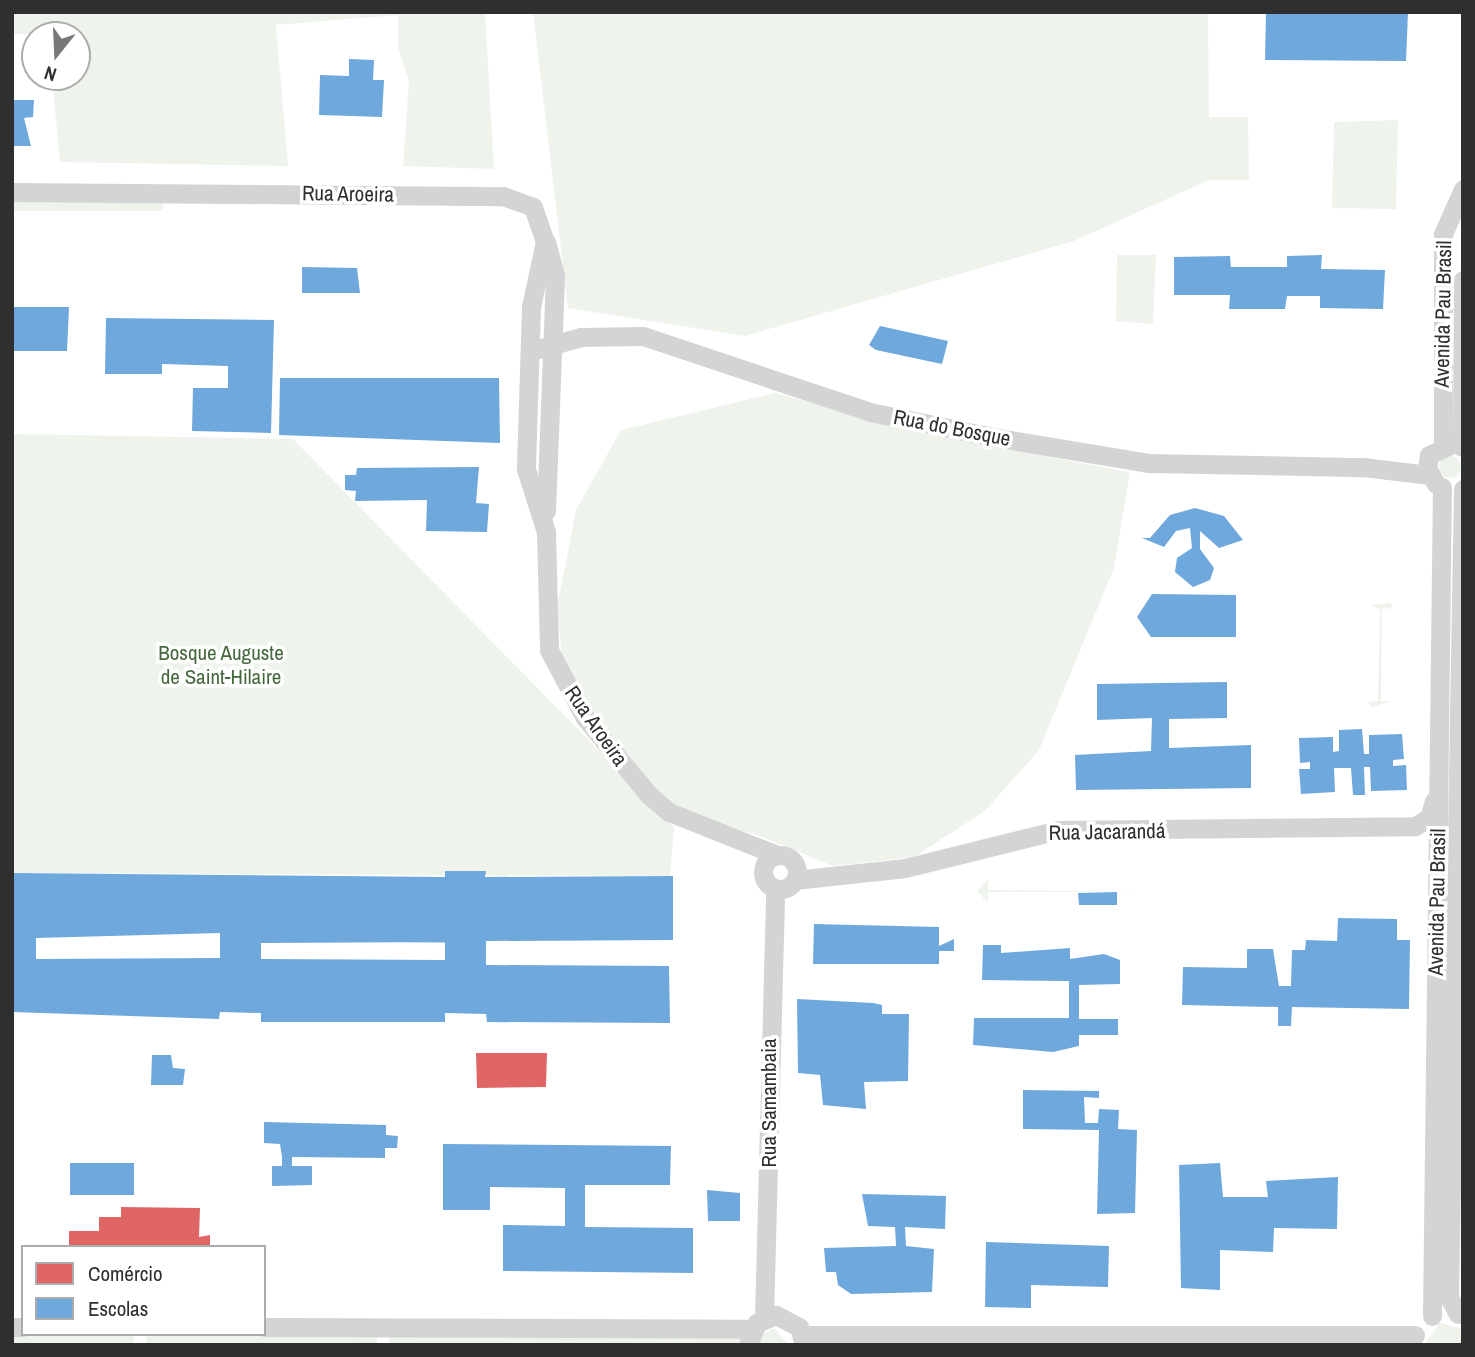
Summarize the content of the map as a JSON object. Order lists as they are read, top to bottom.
{
  "streets": {
    "street": [
      "Rua Aroeira",
      "Avenida Pau Brasil",
      "Rua do Bosque",
      "Rua Jacarandá",
      "Rua Samambaia"
    ]
  },
  "crossings": [
    ["Rua Aroeira", "Rua Jacarandá"],
    ["Avenida Pau Brasil", "Rua do Bosque"]
  ],
  "parks": ["Bosque Auguste de Saint-Hilaire"],
  "legend": ["Comércio", "Escolas"],
  "north": "bottom"
}
